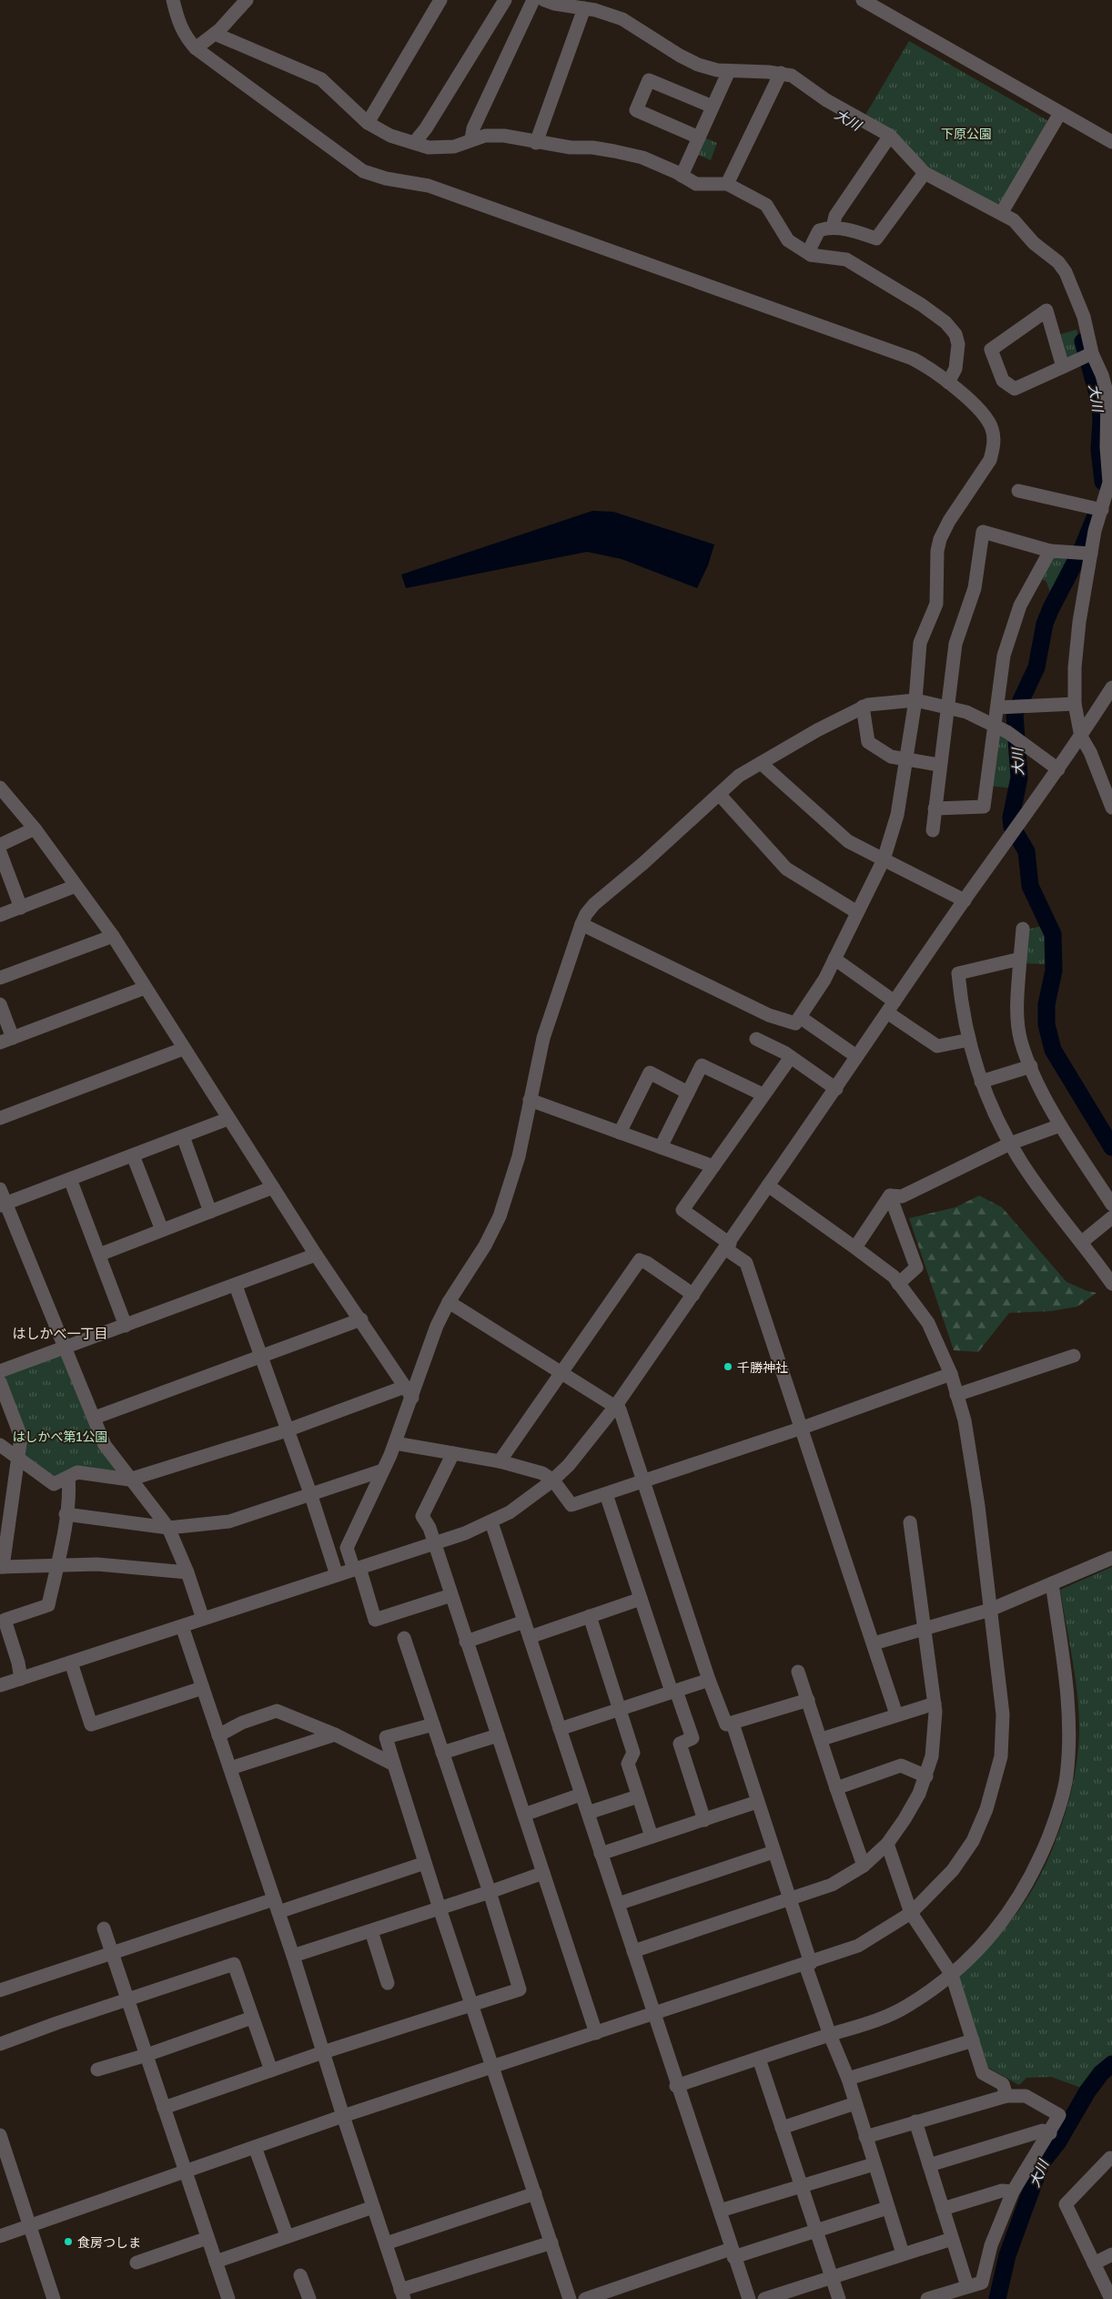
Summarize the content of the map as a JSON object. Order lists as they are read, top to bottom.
{
  "districts": ["はしかべ一丁目"],
  "water": ["大川"],
  "parks": ["下原公園", "はしかべ第1公園"],
  "places": ["千勝神社", "食房つしま"]
}
